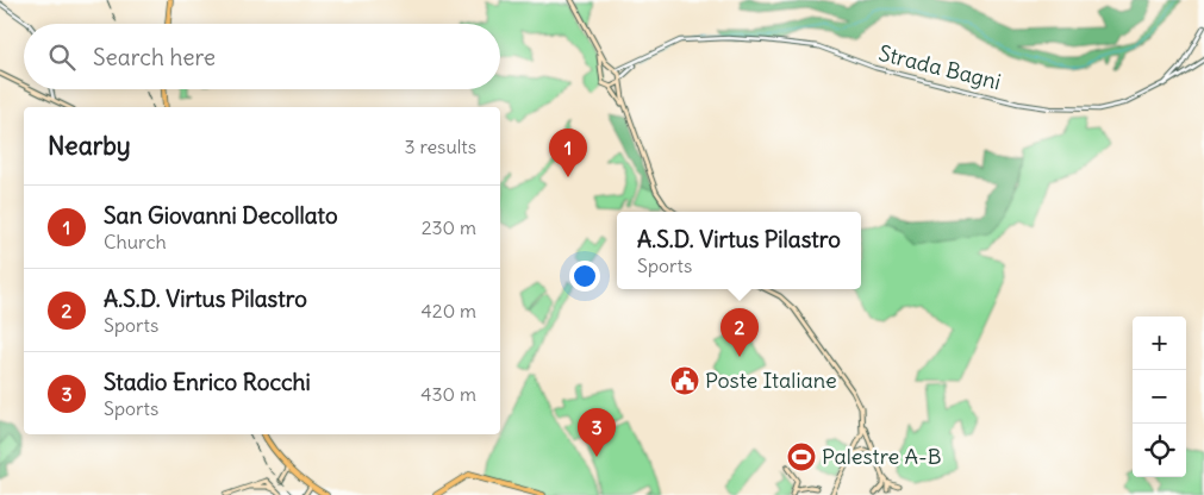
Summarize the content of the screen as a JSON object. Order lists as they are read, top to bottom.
{
  "streets": {
    "street": ["Strada Bagni"]
  },
  "places": {
    "public building": ["Poste Italiane"],
    "sports": ["Palestre A-B"]
  },
  "page": {
    "search": "Search here",
    "heading": ["Nearby", "3 results"],
    "pins": ["1", "2", "3"],
    "list": [
      {
        "mark": "1",
        "name": "San Giovanni Decollato",
        "note": "Church",
        "value": "230 m"
      },
      {
        "mark": "2",
        "name": "A.S.D. Virtus Pilastro",
        "note": "Sports",
        "value": "420 m"
      },
      {
        "mark": "3",
        "name": "Stadio Enrico Rocchi",
        "note": "Sports",
        "value": "430 m"
      }
    ],
    "popup": ["A.S.D. Virtus Pilastro", "Sports"],
    "map_buttons": ["+", "−"]
  }
}
